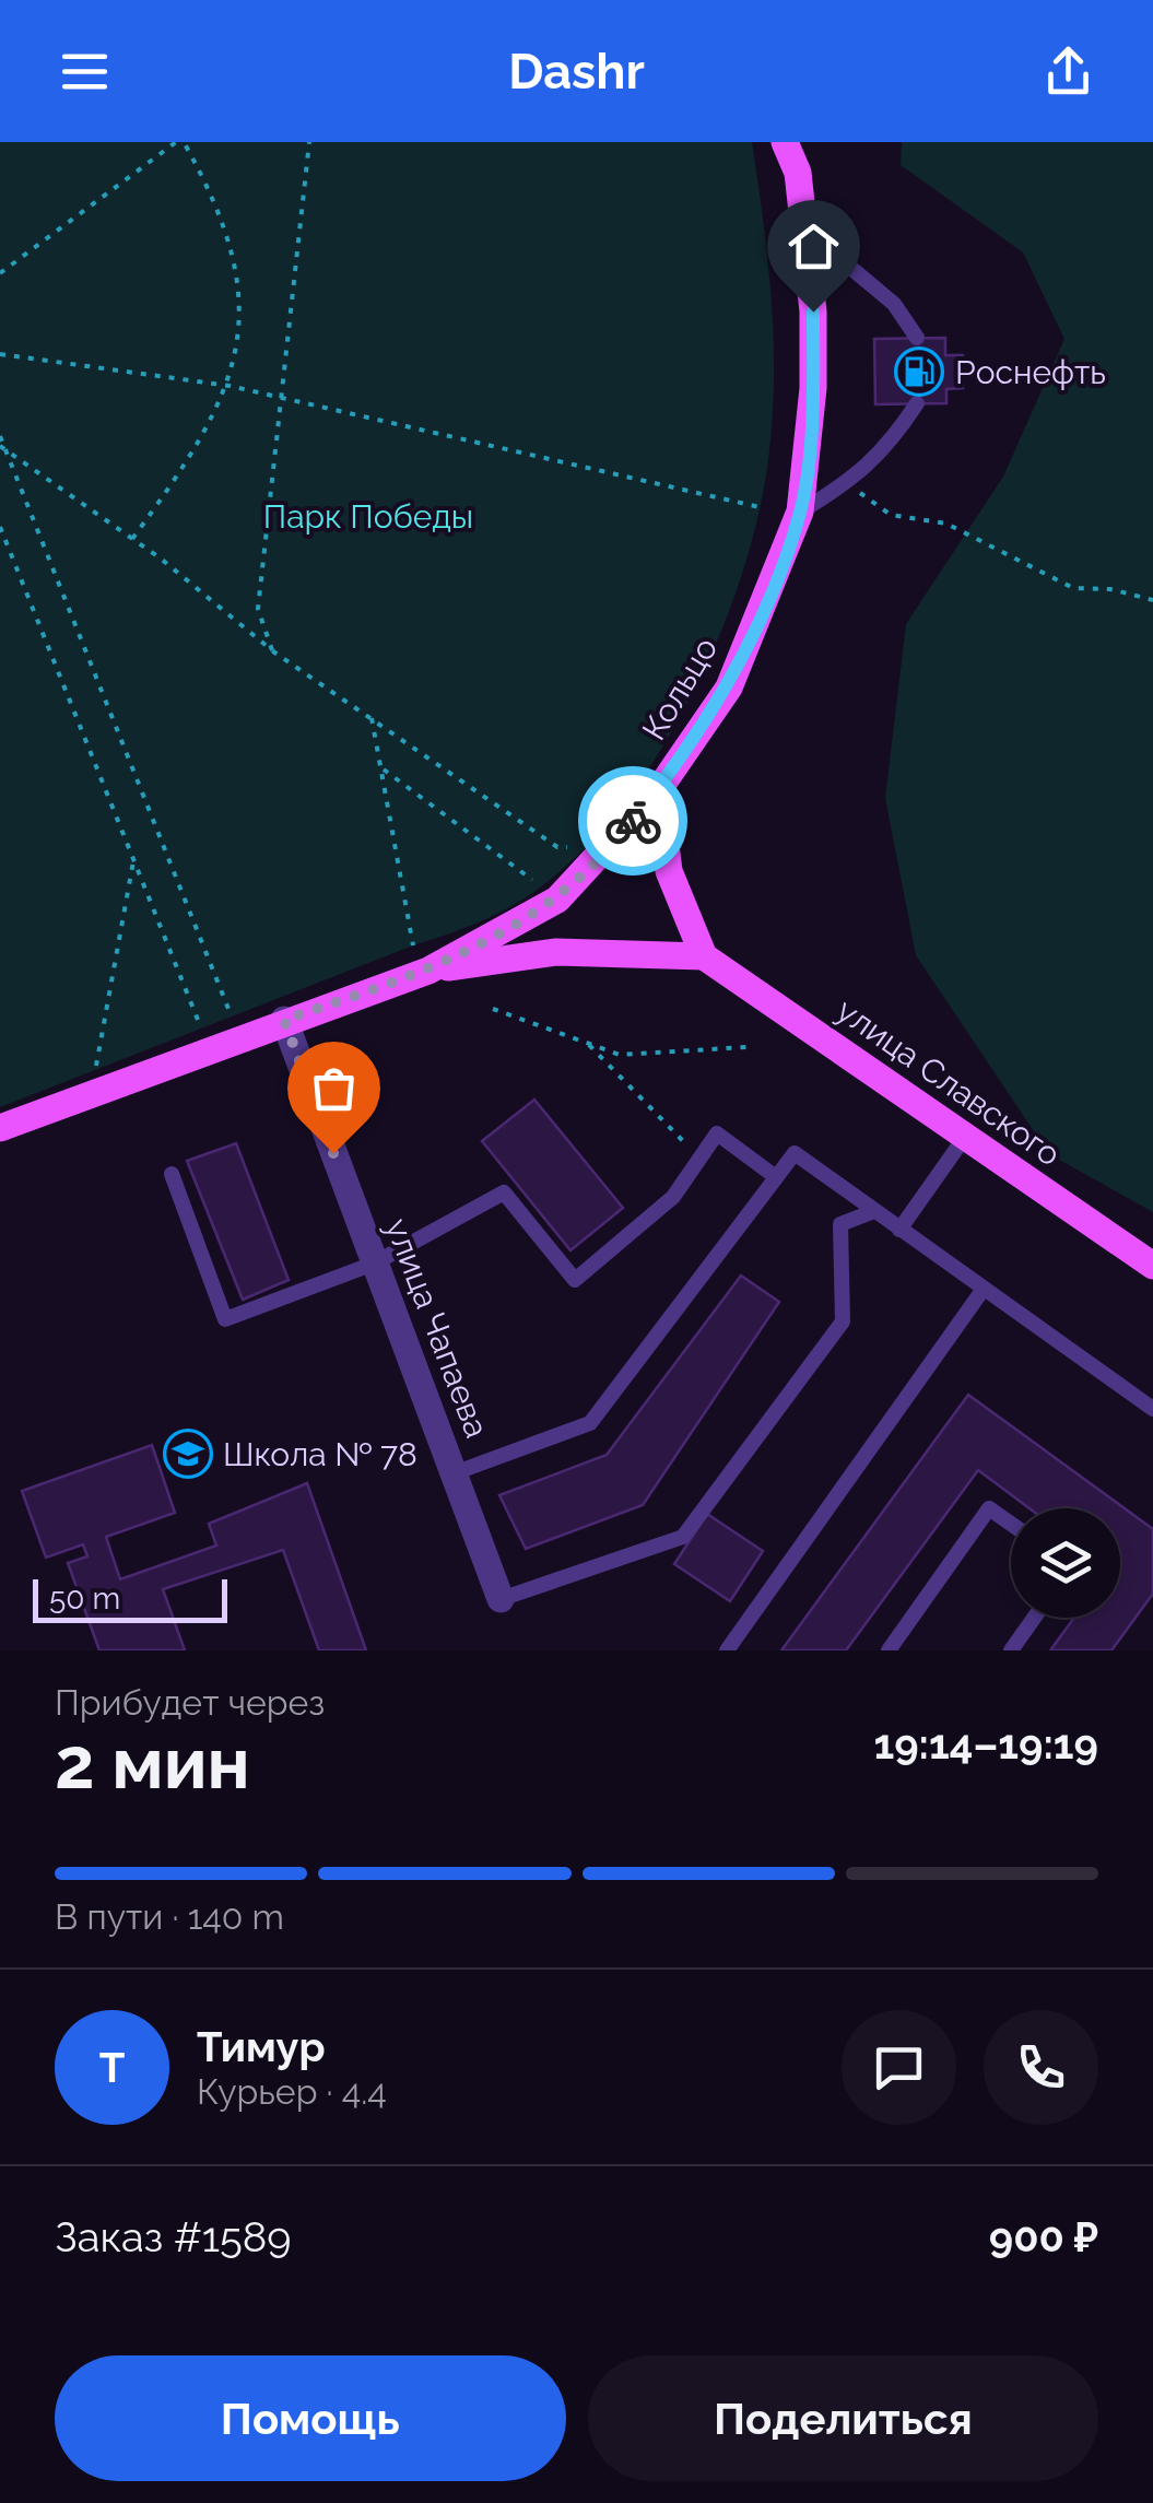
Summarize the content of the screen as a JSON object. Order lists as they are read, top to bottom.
{
  "streets": {
    "main road": ["Кольцо", "улица Славского"],
    "street": ["улица Чапаева"]
  },
  "crossings": [
    ["Кольцо", "улица Чапаева"]
  ],
  "parks": ["Парк Победы"],
  "places": {
    "fuel station": ["Роснефть"],
    "school or university": ["Школа № 78"]
  },
  "scale_bar": "50 m",
  "page": {
    "header": "Dashr",
    "scale": "50 m",
    "heading": ["2 мин", "Прибудет через", "19:14–19:19"],
    "panel": [
      "Тимур",
      "Курьер · 4.4",
      "Заказ #1589",
      "900 ₽"
    ],
    "bar": "В пути · 140 m",
    "round": "Т",
    "buttons": ["Помощь", "Поделиться"]
  }
}
